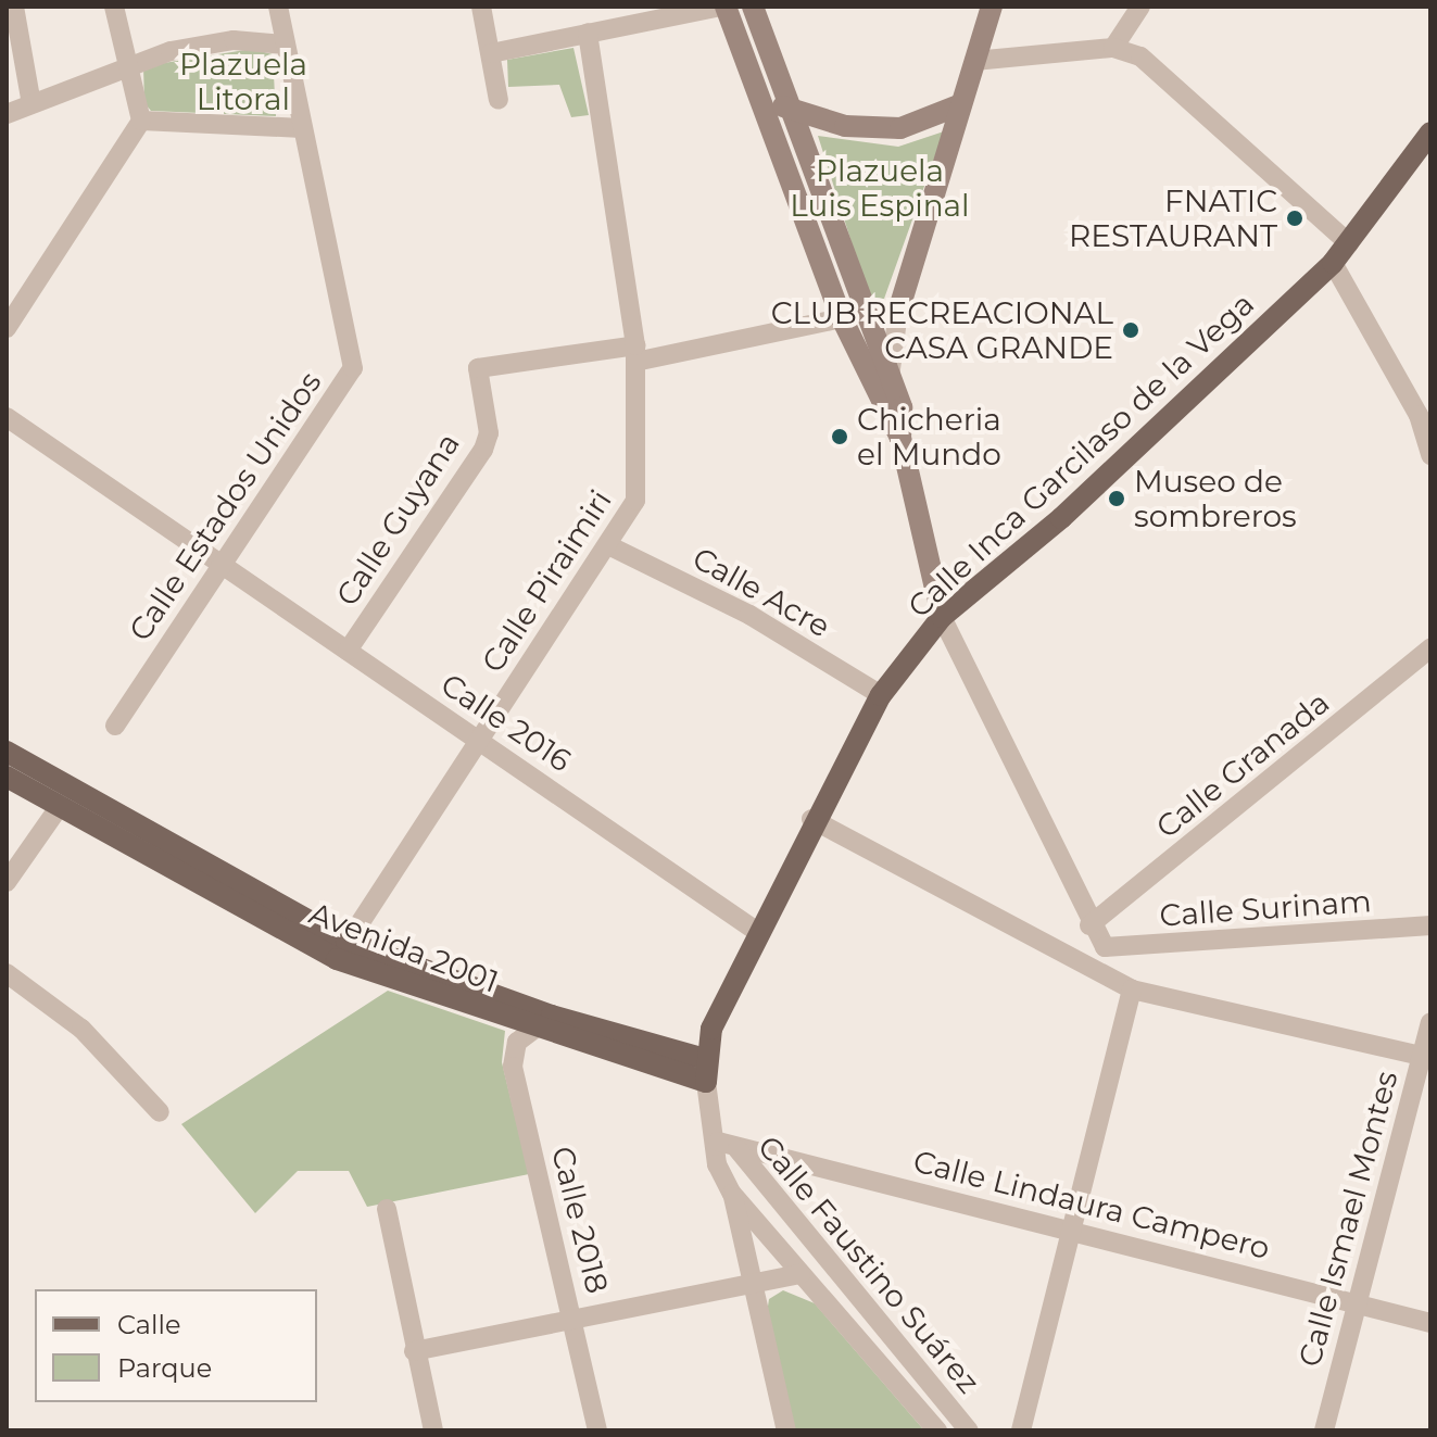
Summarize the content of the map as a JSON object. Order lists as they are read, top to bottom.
{
  "streets": {
    "main road": ["Calle Inca Garcilaso de la Vega", "Avenida 2001"],
    "street": [
      "Calle Estados Unidos",
      "Calle Guyana",
      "Calle Piraimiri",
      "Calle Acre",
      "Calle 2016",
      "Calle Granada",
      "Calle Surinam",
      "Calle Lindaura Campero",
      "Calle Ismael Montes",
      "Calle 2018",
      "Calle Faustino Suárez"
    ]
  },
  "crossings": [
    ["Calle Inca Garcilaso de la Vega", "Calle Acre"],
    ["Calle Inca Garcilaso de la Vega", "Calle 2016"],
    ["Calle Inca Garcilaso de la Vega", "Avenida 2001"],
    ["Calle Inca Garcilaso de la Vega", "Calle Faustino Suárez"],
    ["Calle Estados Unidos", "Calle 2016"],
    ["Calle Guyana", "Calle Piraimiri"],
    ["Calle Guyana", "Calle 2016"],
    ["Calle Piraimiri", "Calle Acre"],
    ["Calle Piraimiri", "Calle 2016"],
    ["Calle Piraimiri", "Avenida 2001"],
    ["Avenida 2001", "Calle 2018"],
    ["Avenida 2001", "Calle Faustino Suárez"],
    ["Calle Lindaura Campero", "Calle Ismael Montes"],
    ["Calle Lindaura Campero", "Calle Faustino Suárez"]
  ],
  "parks": ["Plazuela Litoral", "Plazuela Luis Espinal"],
  "places": [
    "FNATIC RESTAURANT",
    "CLUB RECREACIONAL CASA GRANDE",
    "Chicheria el Mundo",
    "Museo de sombreros"
  ],
  "legend": ["Calle", "Parque"]
}
